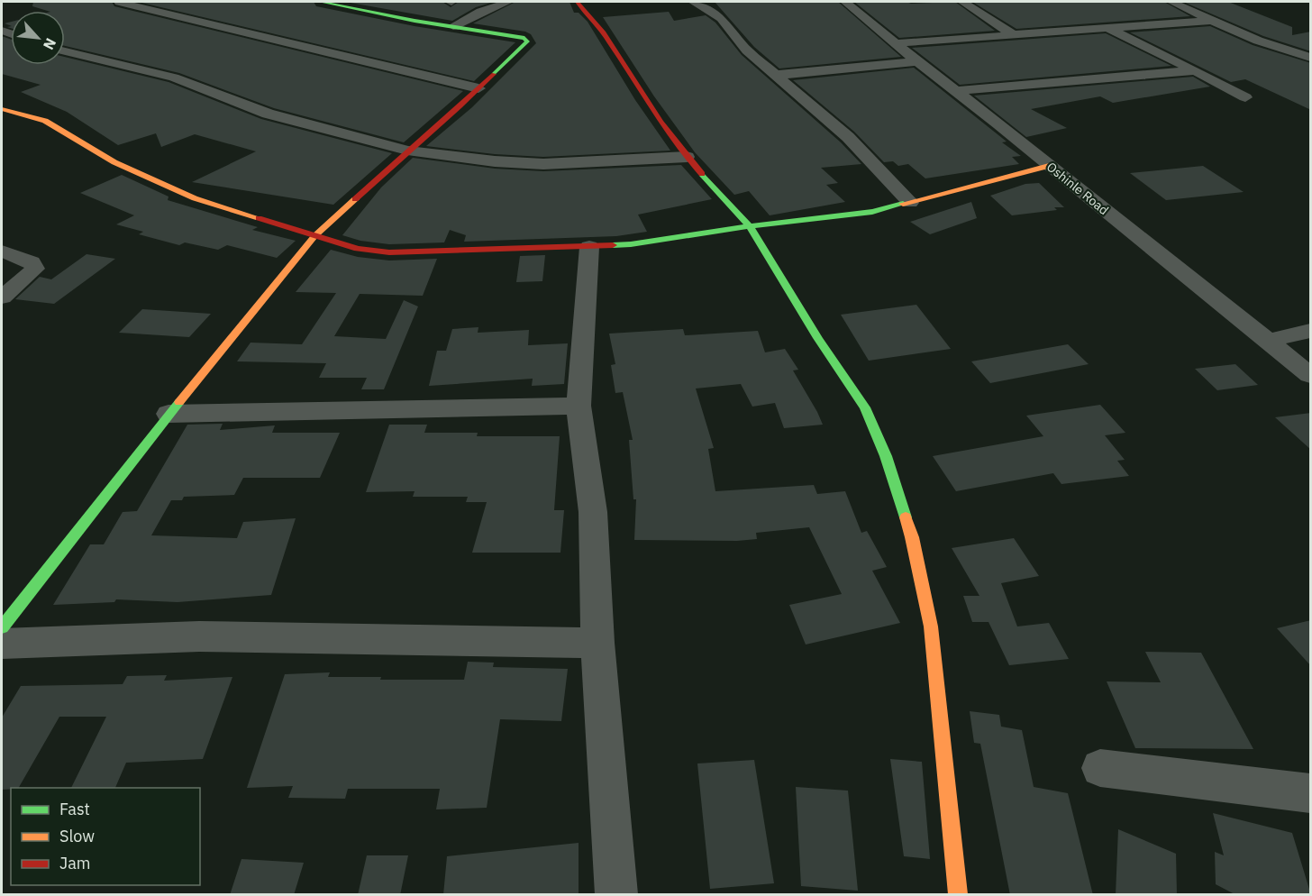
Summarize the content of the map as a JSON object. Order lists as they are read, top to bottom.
{
  "streets": {
    "street": ["Oshinle Road"]
  },
  "legend": ["Fast", "Slow", "Jam"],
  "north": "bottom right"
}
